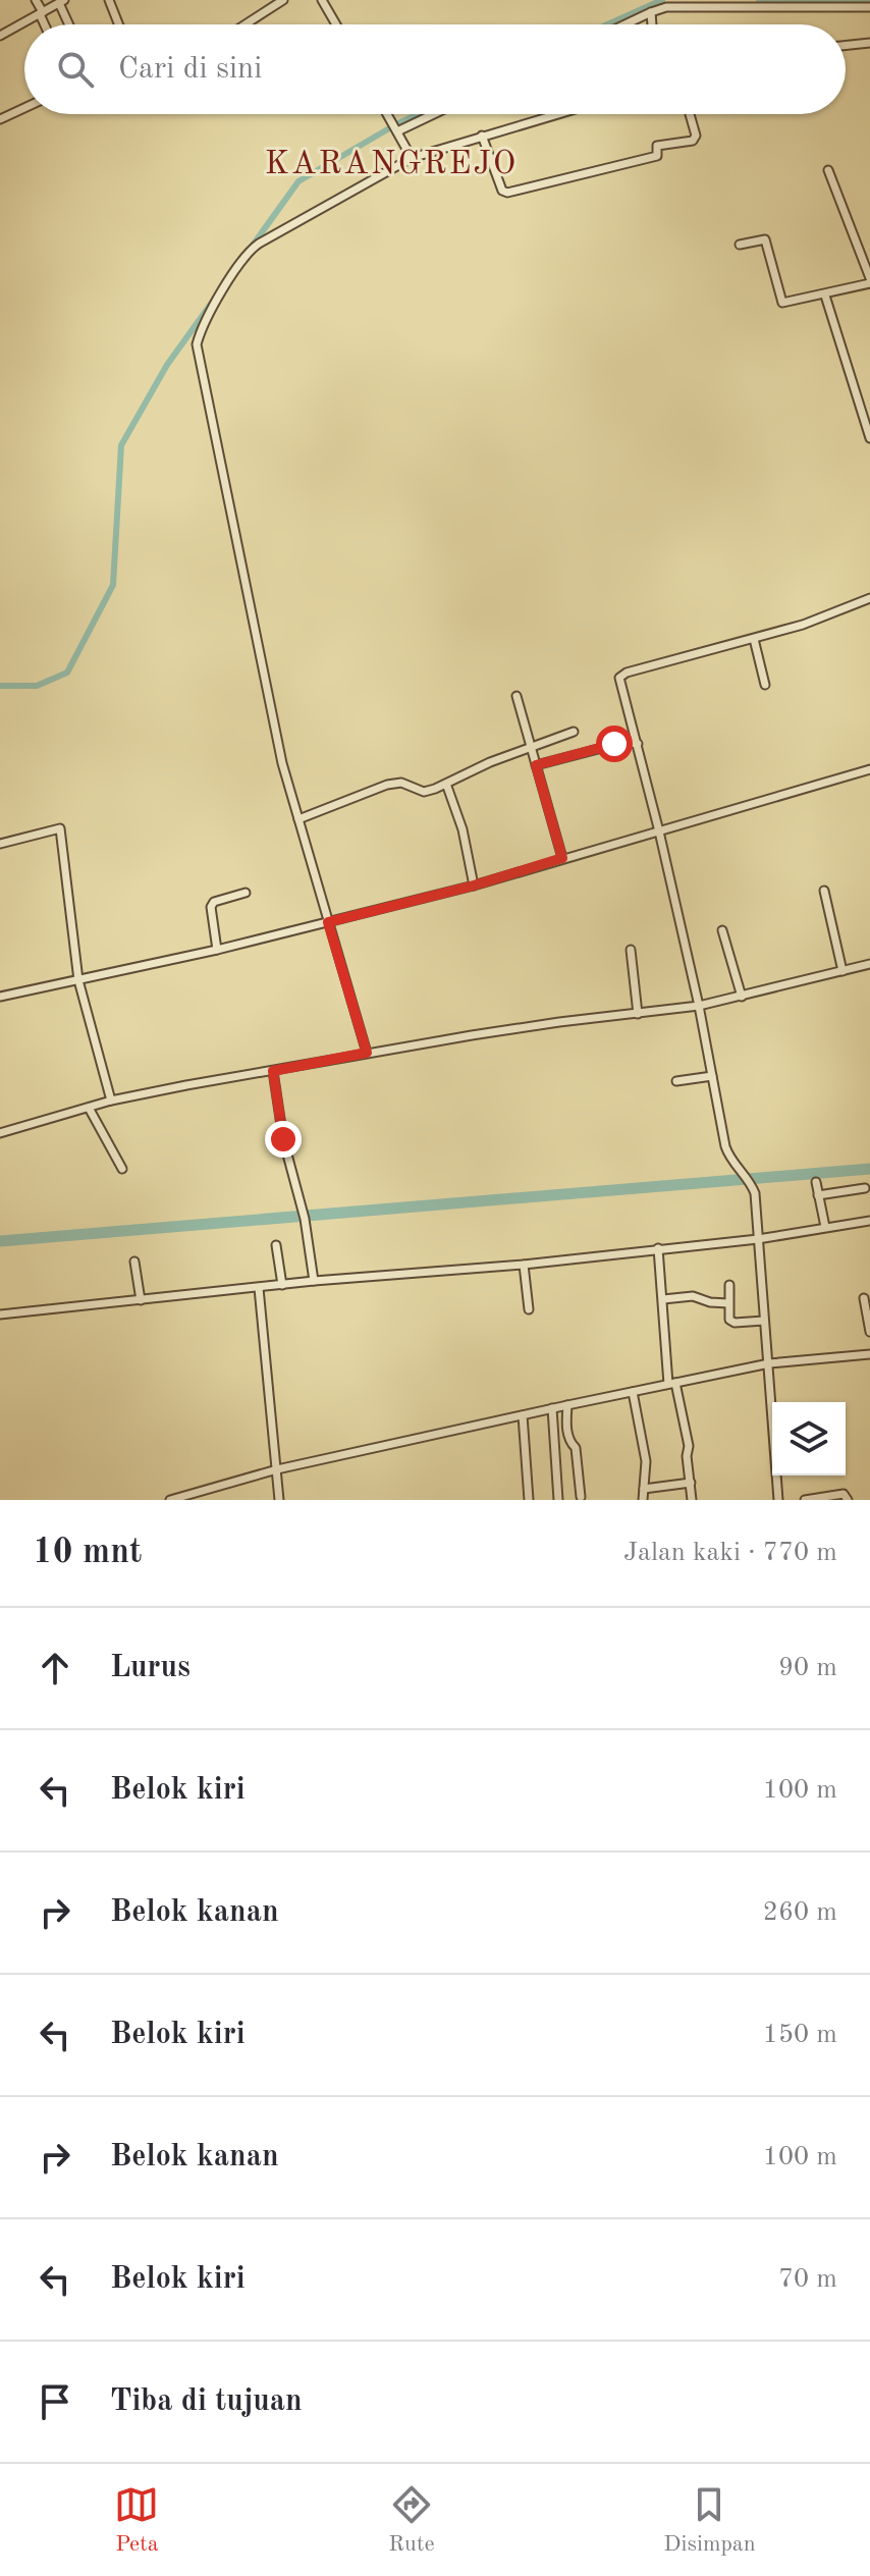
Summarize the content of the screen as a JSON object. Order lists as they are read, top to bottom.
{
  "districts": ["KARANGREJO"],
  "page": {
    "search": "Cari di sini",
    "heading": ["10 mnt", "Jalan kaki · 770 m"],
    "list": [
      ["Lurus", "90 m"],
      ["Belok kiri", "100 m"],
      ["Belok kanan", "260 m"],
      ["Belok kiri", "150 m"],
      ["Belok kanan", "100 m"],
      ["Belok kiri", "70 m"],
      "Tiba di tujuan"
    ],
    "nav": ["Peta", "Rute", "Disimpan"]
  }
}
